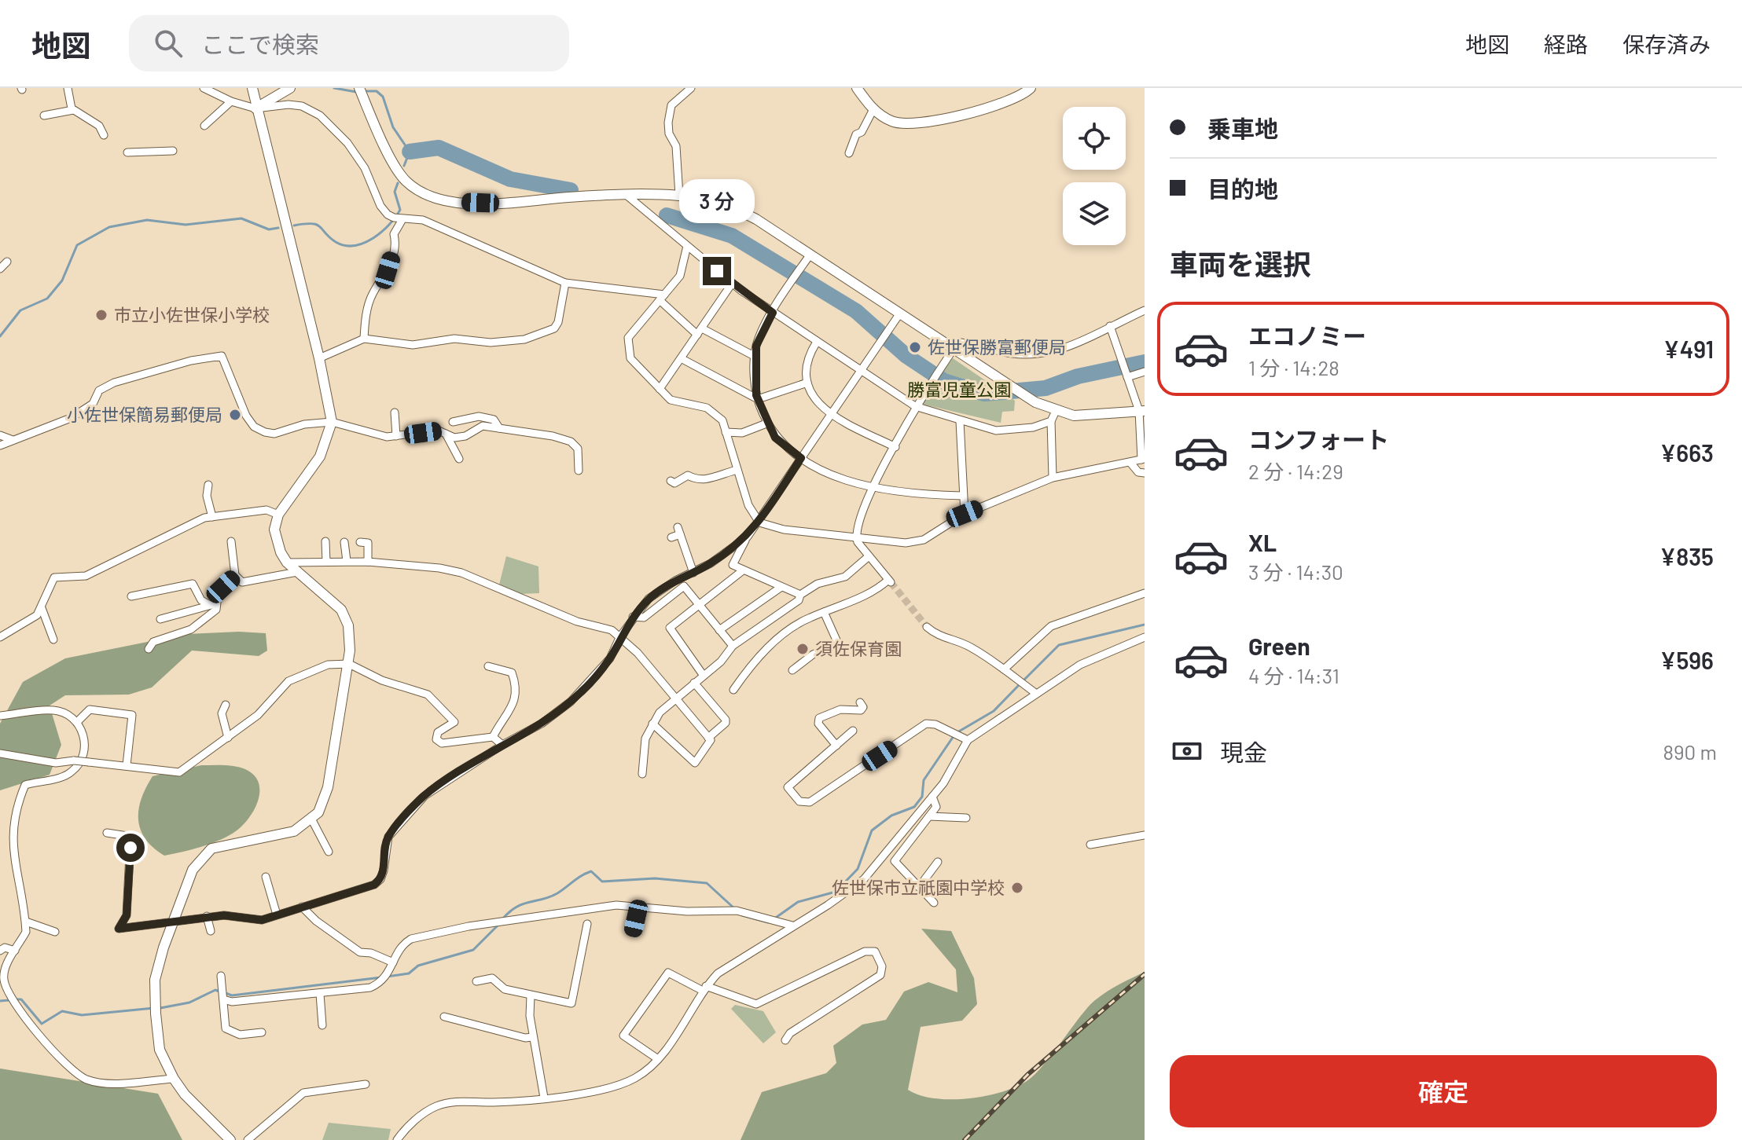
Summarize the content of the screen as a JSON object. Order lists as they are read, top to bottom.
{
  "parks": ["勝富児童公園"],
  "places": [
    "市立小佐世保小学校",
    "佐世保勝富郵便局",
    "小佐世保簡易郵便局",
    "須佐保育園",
    "佐世保市立祇園中学校"
  ],
  "page": {
    "header": "地図",
    "search": "ここで検索",
    "nav": ["地図", "経路", "保存済み"],
    "banner": ["乗車地", "目的地"],
    "bubble": "3 分",
    "heading": "車両を選択",
    "list": [
      {
        "name": "エコノミー",
        "note": "1 分 · 14:28",
        "value": "¥491"
      },
      {
        "name": "コンフォート",
        "note": "2 分 · 14:29",
        "value": "¥663"
      },
      {
        "name": "XL",
        "note": "3 分 · 14:30",
        "value": "¥835"
      },
      {
        "name": "Green",
        "note": "4 分 · 14:31",
        "value": "¥596"
      }
    ],
    "pay": ["現金", "890 m"],
    "buttons": "確定"
  }
}
